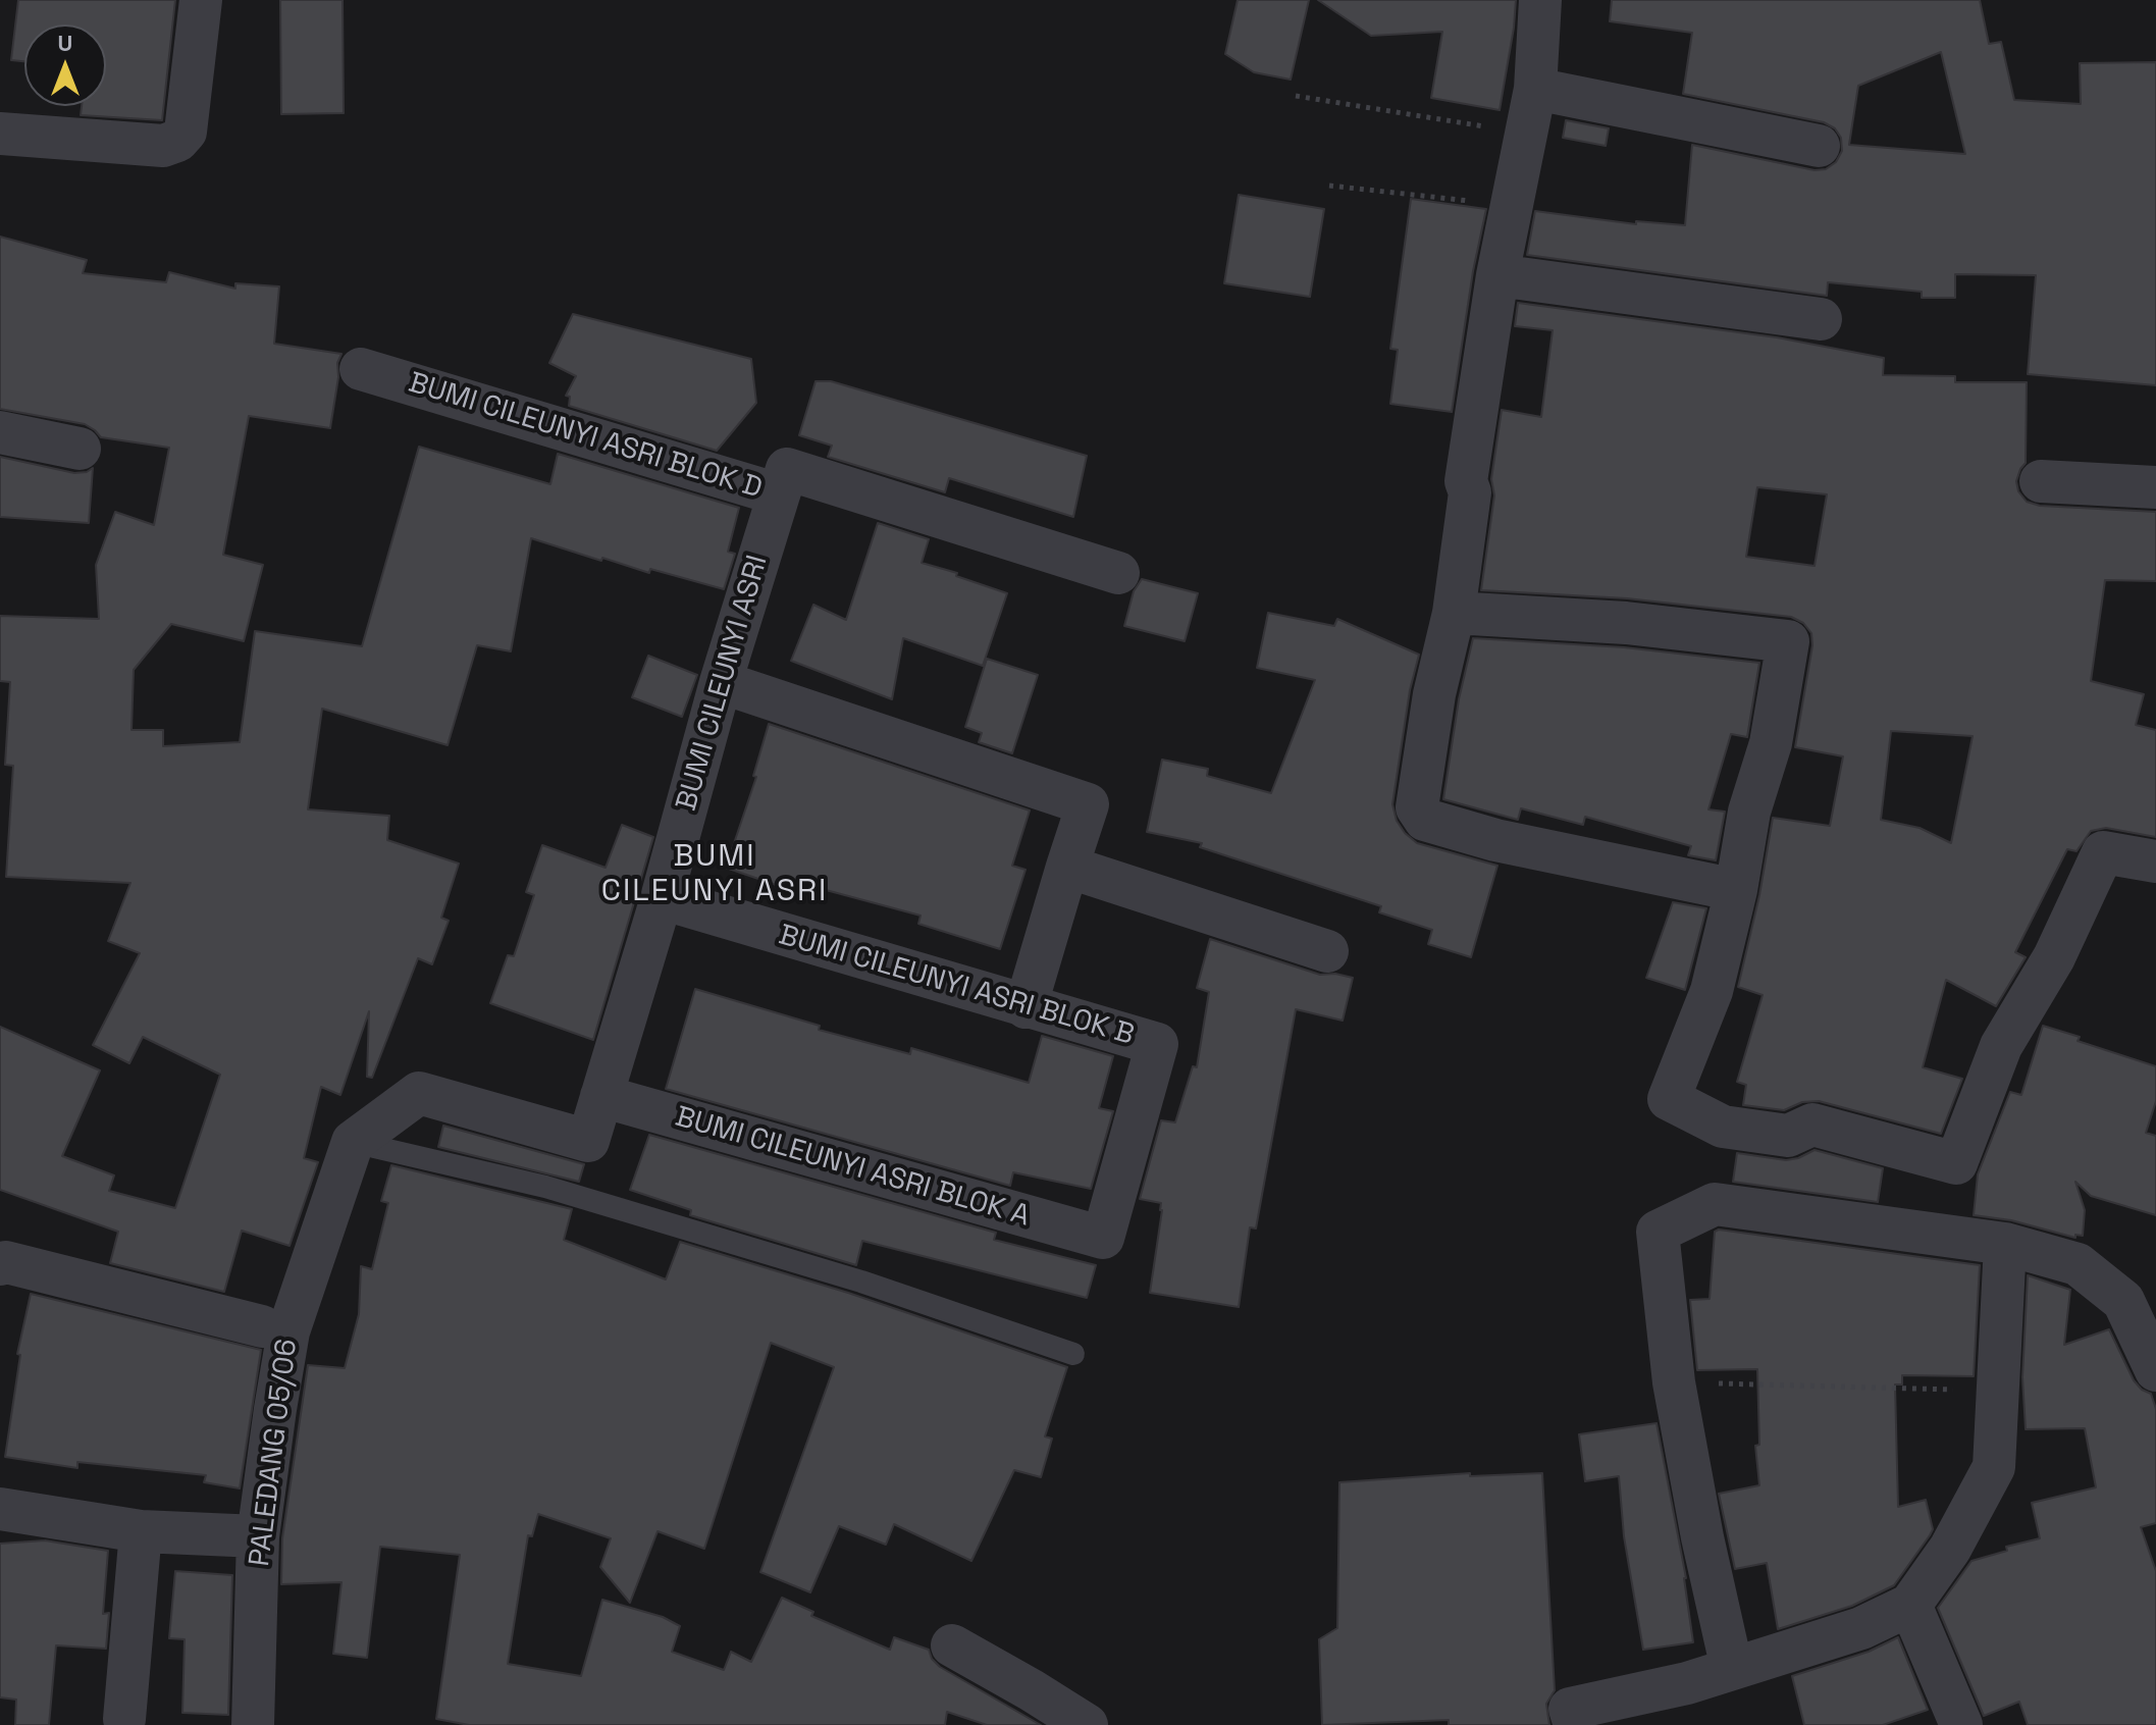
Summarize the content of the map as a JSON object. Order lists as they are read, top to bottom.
{
  "streets": {
    "street": [
      "BUMI CILEUNYI ASRI BLOK D",
      "BUMI CILEUNYI ASRI",
      "BUMI CILEUNYI ASRI BLOK B",
      "BUMI CILEUNYI ASRI BLOK A",
      "PALEDANG 05/06"
    ]
  },
  "crossings": [
    ["BUMI CILEUNYI ASRI BLOK D", "BUMI CILEUNYI ASRI"],
    ["BUMI CILEUNYI ASRI", "BUMI CILEUNYI ASRI BLOK B"],
    ["BUMI CILEUNYI ASRI", "BUMI CILEUNYI ASRI BLOK A"],
    ["BUMI CILEUNYI ASRI", "PALEDANG 05/06"],
    ["BUMI CILEUNYI ASRI BLOK B", "BUMI CILEUNYI ASRI BLOK A"]
  ],
  "districts": ["BUMI CILEUNYI ASRI"],
  "north": "top"
}
